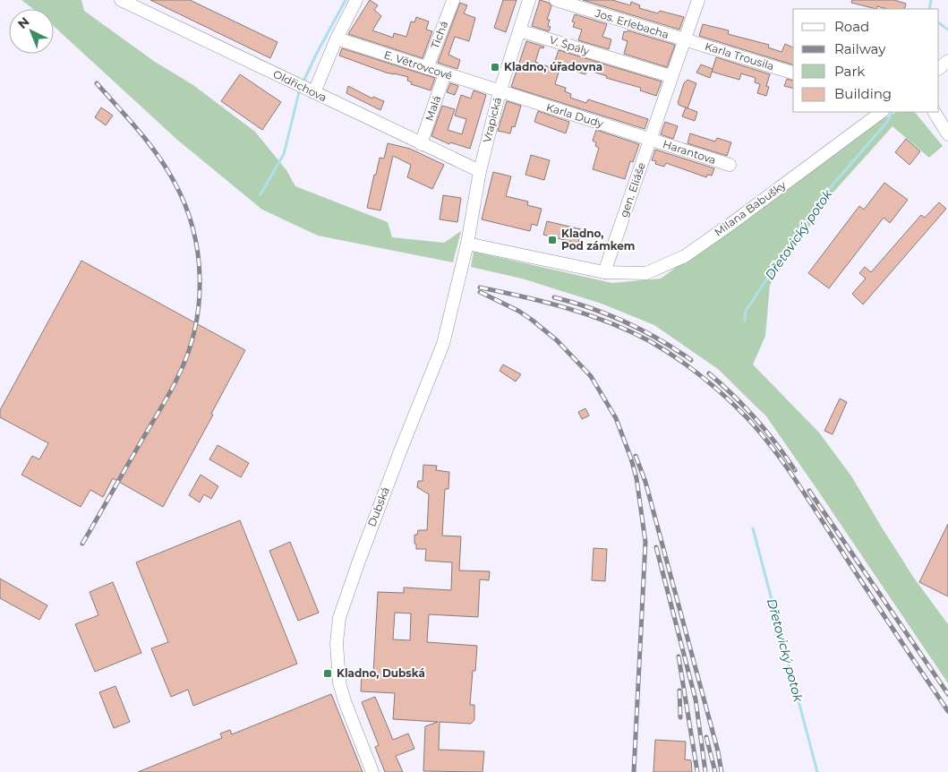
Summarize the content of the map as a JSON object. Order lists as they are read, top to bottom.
{
  "streets": {
    "street": [
      "Jos. Erlebacha",
      "Tichá",
      "V. Špály",
      "Karla Trousila",
      "E. Větrovcové",
      "Oldřichova",
      "Malá",
      "Karla Dudy",
      "Vrapická",
      "Harantova",
      "gen. Eliáše",
      "Milana Babušky",
      "Dubská"
    ]
  },
  "crossings": [
    ["Jos. Erlebacha", "Karla Trousila"],
    ["Jos. Erlebacha", "gen. Eliáše"],
    ["Tichá", "E. Větrovcové"],
    ["V. Špály", "Vrapická"],
    ["V. Špály", "gen. Eliáše"],
    ["Karla Trousila", "gen. Eliáše"],
    ["E. Větrovcové", "Malá"],
    ["E. Větrovcové", "Karla Dudy"],
    ["E. Větrovcové", "Vrapická"],
    ["Oldřichova", "Malá"],
    ["Oldřichova", "Vrapická"],
    ["Karla Dudy", "Vrapická"],
    ["Karla Dudy", "Harantova"],
    ["Karla Dudy", "gen. Eliáše"],
    ["Vrapická", "Dubská"],
    ["Harantova", "gen. Eliáše"],
    ["gen. Eliáše", "Milana Babušky"]
  ],
  "water": ["Dřetovický potok"],
  "places": {
    "transit": ["Kladno, úřadovna", "Kladno, Pod zámkem", "Kladno, Dubská"]
  },
  "legend": [
    "Road",
    "Railway",
    "Park",
    "Building"
  ],
  "north": "top left"
}
